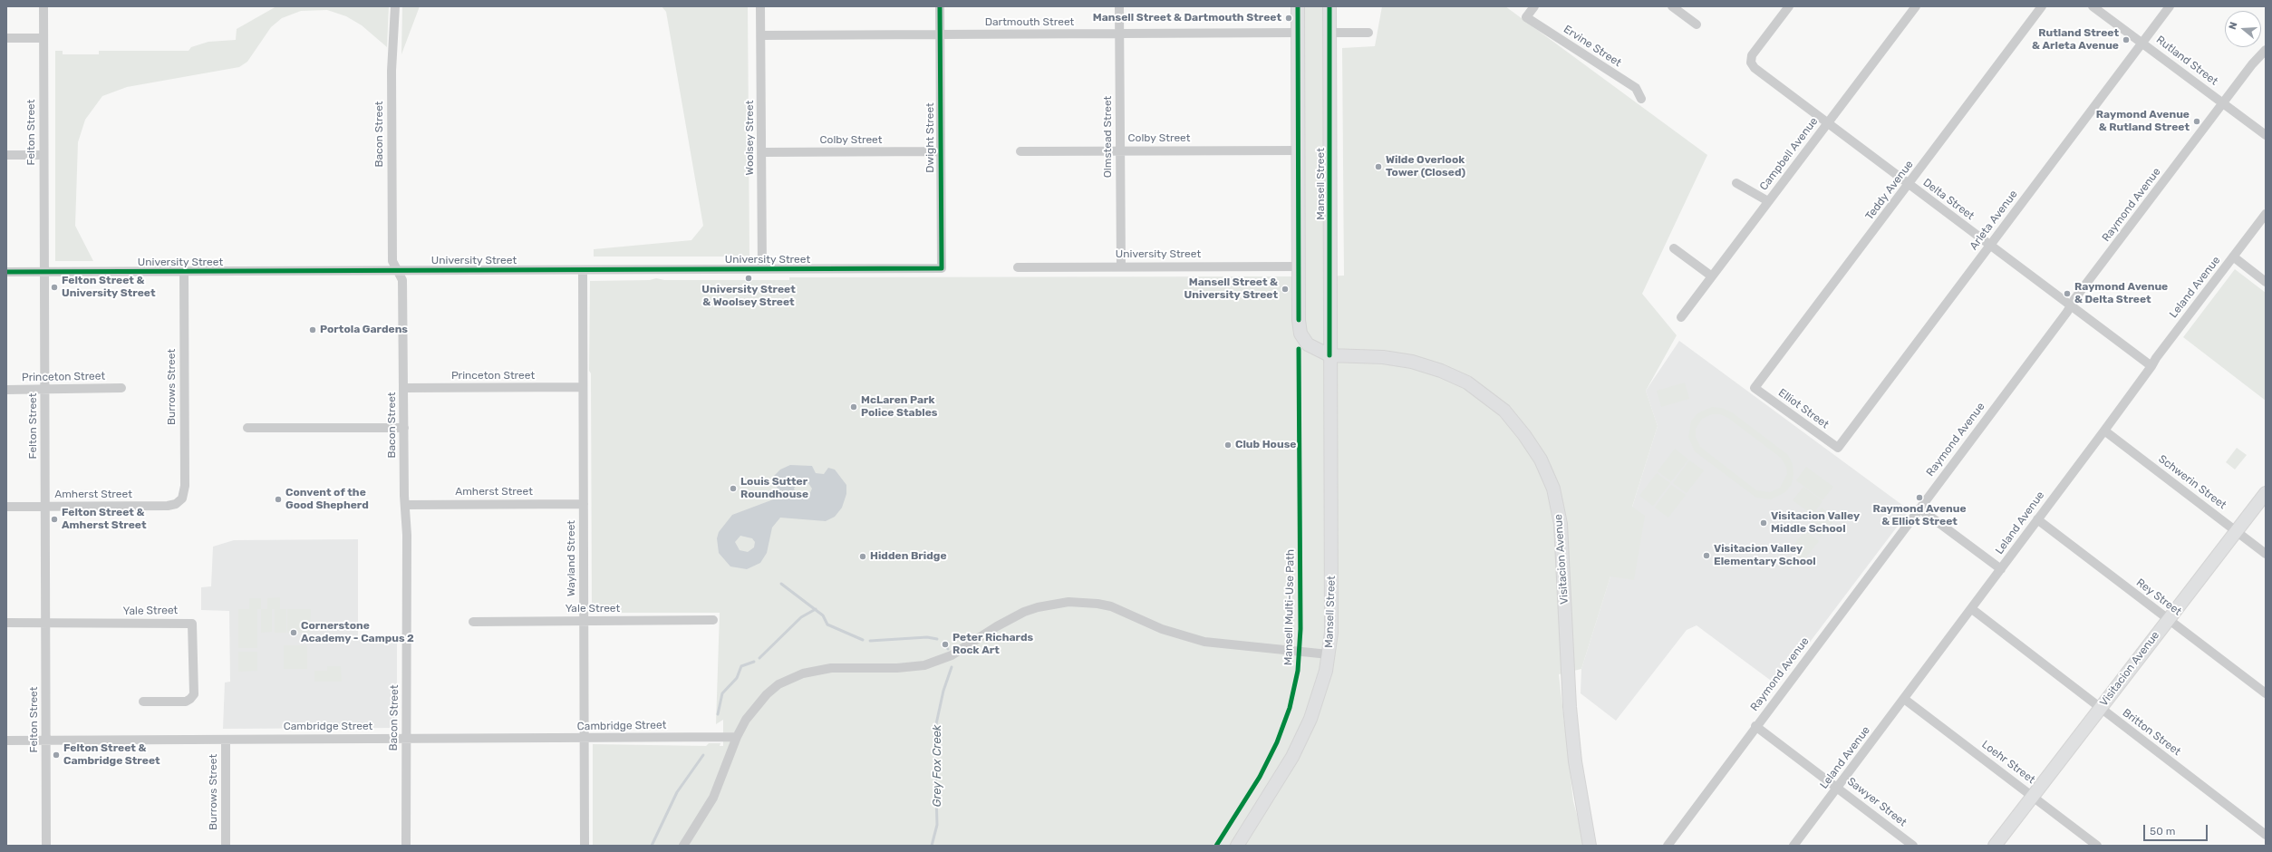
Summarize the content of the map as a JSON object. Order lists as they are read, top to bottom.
{
  "streets": {
    "street": [
      "Dartmouth Street",
      "Ervine Street",
      "Rutland Street",
      "Felton Street",
      "Bacon Street",
      "Olmstead Street",
      "Woolsey Street",
      "Dwight Street",
      "Colby Street",
      "Campbell Avenue",
      "Mansell Street",
      "Teddy Avenue",
      "Delta Street",
      "Raymond Avenue",
      "Arleta Avenue",
      "University Street",
      "Leland Avenue",
      "Princeton Street",
      "Burrows Street",
      "Elliot Street",
      "Schwerin Street",
      "Amherst Street",
      "Wayland Street",
      "Visitacion Avenue",
      "Rey Street",
      "Yale Street",
      "Cambridge Street",
      "Britton Street",
      "Loehr Street",
      "Sawyer Street"
    ],
    "cycle path": ["Mansell Multi-Use Path"]
  },
  "crossings": [
    ["Dartmouth Street", "Olmstead Street"],
    ["Dartmouth Street", "Woolsey Street"],
    ["Dartmouth Street", "Dwight Street"],
    ["Dartmouth Street", "Mansell Street"],
    ["Rutland Street", "Raymond Avenue"],
    ["Rutland Street", "Arleta Avenue"],
    ["Felton Street", "University Street"],
    ["Felton Street", "Princeton Street"],
    ["Felton Street", "Amherst Street"],
    ["Felton Street", "Yale Street"],
    ["Felton Street", "Cambridge Street"],
    ["Bacon Street", "University Street"],
    ["Bacon Street", "Princeton Street"],
    ["Bacon Street", "Amherst Street"],
    ["Bacon Street", "Cambridge Street"],
    ["Olmstead Street", "Colby Street"],
    ["Olmstead Street", "University Street"],
    ["Woolsey Street", "Colby Street"],
    ["Woolsey Street", "University Street"],
    ["Dwight Street", "Colby Street"],
    ["Dwight Street", "University Street"],
    ["Colby Street", "Mansell Street"],
    ["Campbell Avenue", "Delta Street"],
    ["Mansell Street", "University Street"],
    ["Mansell Street", "Visitacion Avenue"],
    ["Teddy Avenue", "Delta Street"],
    ["Teddy Avenue", "Elliot Street"],
    ["Delta Street", "Raymond Avenue"],
    ["Delta Street", "Arleta Avenue"],
    ["Delta Street", "Leland Avenue"],
    ["Raymond Avenue", "Sawyer Street"],
    ["Arleta Avenue", "Elliot Street"],
    ["University Street", "Burrows Street"],
    ["University Street", "Wayland Street"],
    ["Leland Avenue", "Schwerin Street"],
    ["Leland Avenue", "Rey Street"],
    ["Leland Avenue", "Britton Street"],
    ["Leland Avenue", "Loehr Street"],
    ["Leland Avenue", "Sawyer Street"],
    ["Princeton Street", "Wayland Street"],
    ["Burrows Street", "Amherst Street"],
    ["Burrows Street", "Cambridge Street"],
    ["Schwerin Street", "Visitacion Avenue"],
    ["Amherst Street", "Wayland Street"],
    ["Wayland Street", "Yale Street"],
    ["Wayland Street", "Cambridge Street"],
    ["Visitacion Avenue", "Rey Street"],
    ["Visitacion Avenue", "Britton Street"],
    ["Visitacion Avenue", "Loehr Street"]
  ],
  "water": ["Grey Fox Creek"],
  "places": [
    "Mansell Street & Dartmouth Street",
    "Rutland Street & Arleta Avenue",
    "Raymond Avenue & Rutland Street",
    "Wilde Overlook Tower (Closed)",
    "University Street & Woolsey Street",
    "Felton Street & University Street",
    "Mansell Street & University Street",
    "Raymond Avenue & Delta Street",
    "Portola Gardens",
    "McLaren Park Police Stables",
    "Club House",
    "Louis Sutter Roundhouse",
    "Raymond Avenue & Elliot Street",
    "Convent of the Good Shepherd",
    "Felton Street & Amherst Street",
    "Visitacion Valley Middle School",
    "Visitacion Valley Elementary School",
    "Hidden Bridge",
    "Cornerstone Academy - Campus 2",
    "Peter Richards Rock Art",
    "Felton Street & Cambridge Street"
  ],
  "scale_bar": "50 m",
  "north": "left"
}
